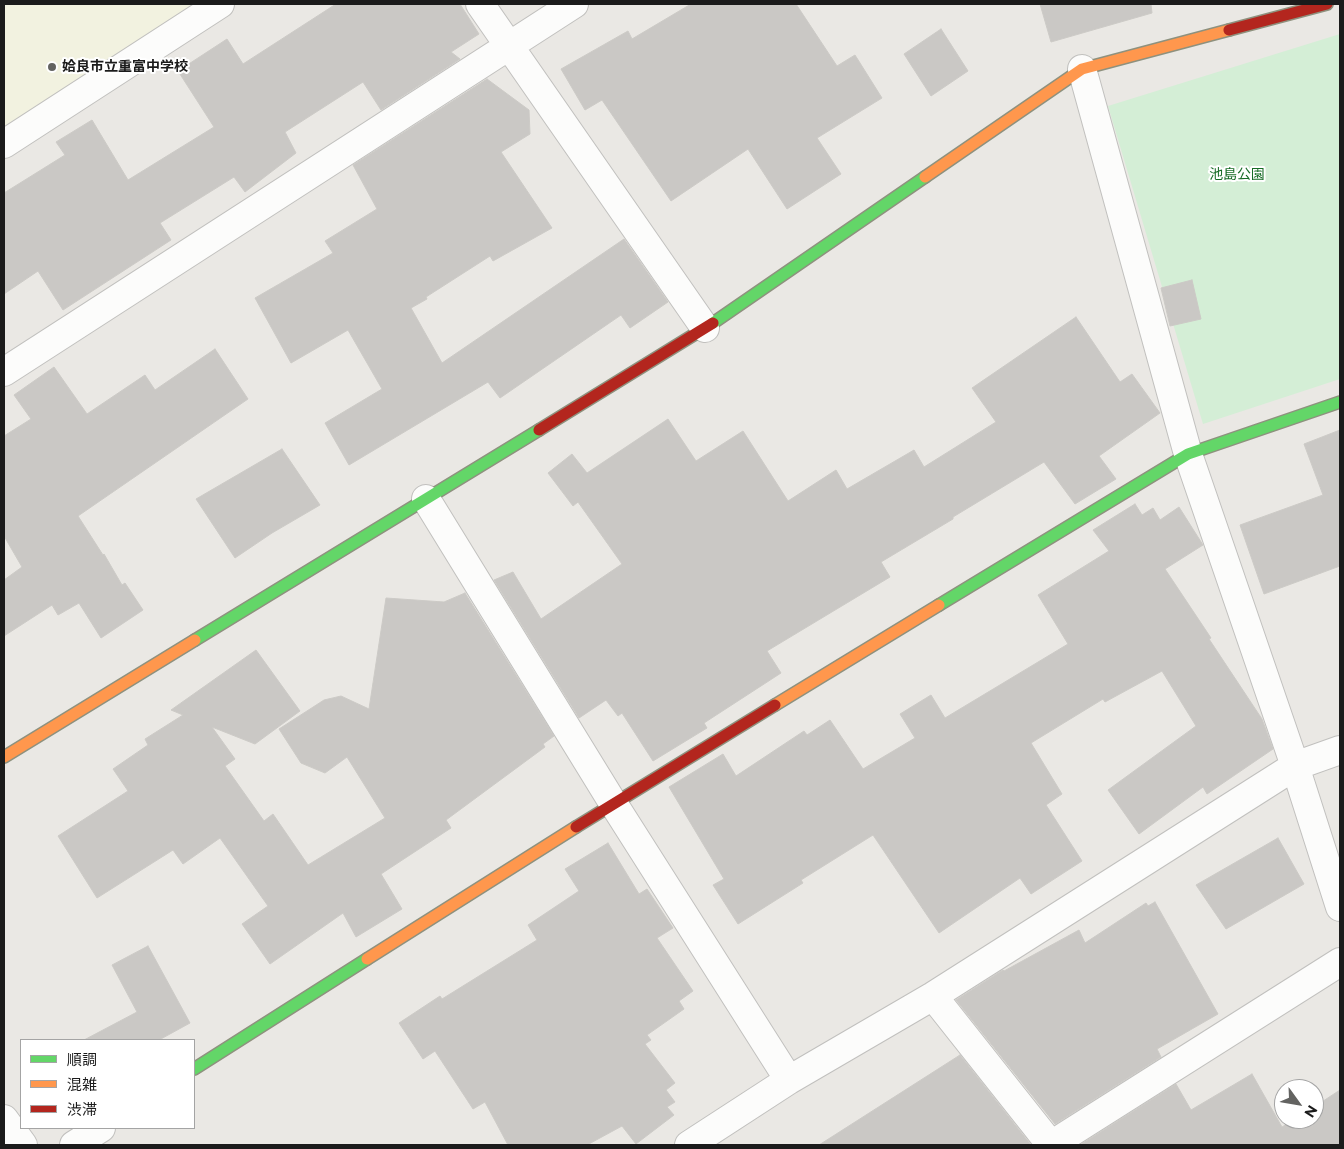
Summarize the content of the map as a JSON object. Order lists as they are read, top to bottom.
{
  "parks": ["池島公園"],
  "places": ["姶良市立重富中学校"],
  "legend": ["順調", "混雑", "渋滞"],
  "north": "bottom right"
}
